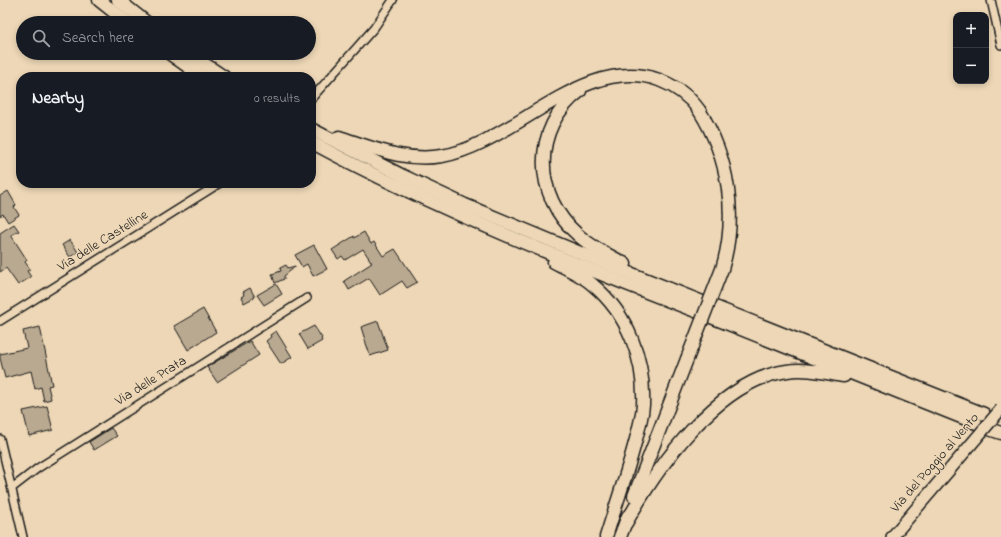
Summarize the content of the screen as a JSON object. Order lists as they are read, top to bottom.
{
  "streets": {
    "main road": ["Via del Poggio al Vento"],
    "street": ["Via delle Castelline", "Via delle Prata"]
  },
  "page": {
    "map_buttons": ["+", "−"],
    "search": "Search here",
    "heading": ["Nearby", "0 results"]
  }
}
